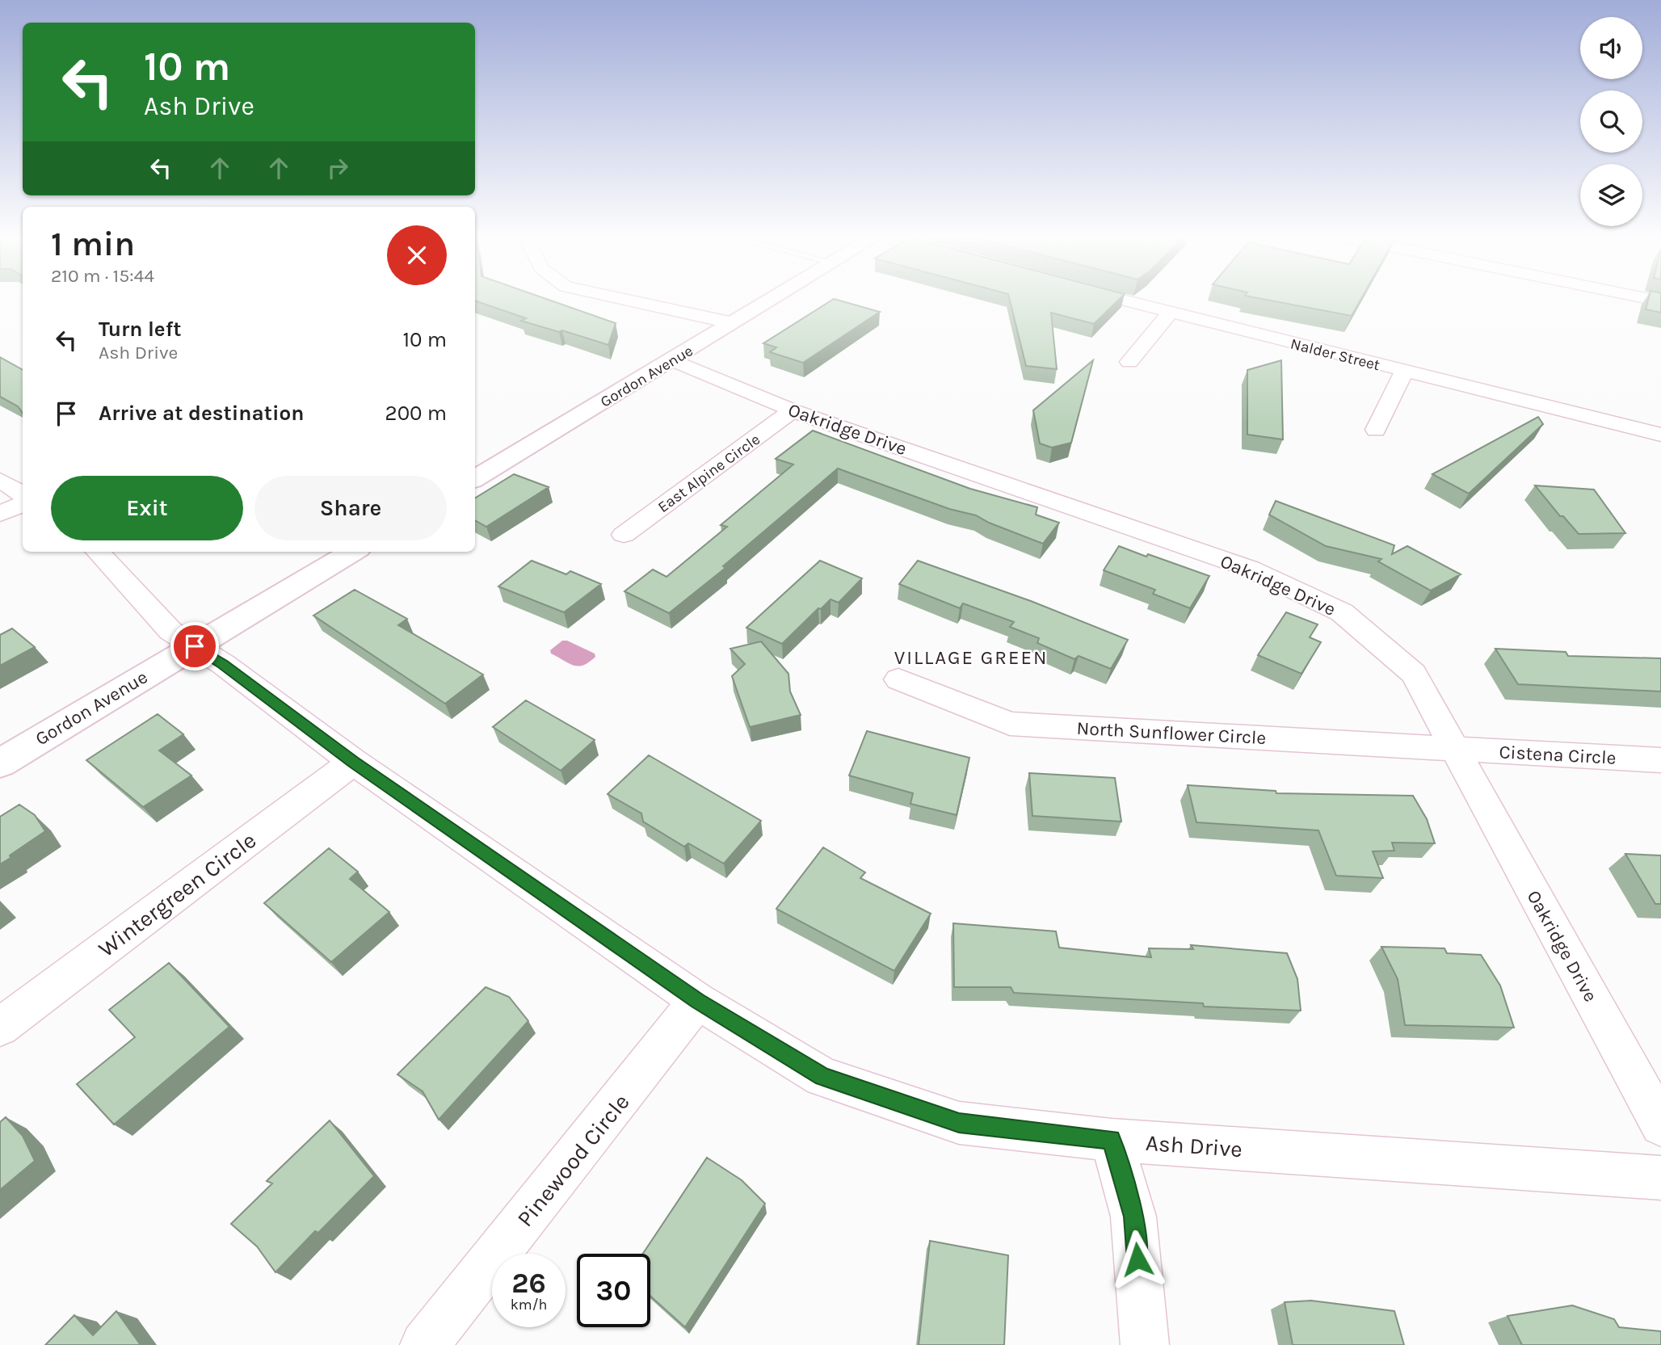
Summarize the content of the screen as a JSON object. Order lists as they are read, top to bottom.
{
  "streets": {
    "main road": ["Gordon Avenue"],
    "street": [
      "Nalder Street",
      "Oakridge Drive",
      "East Alpine Circle",
      "North Sunflower Circle",
      "Cistena Circle",
      "Wintergreen Circle",
      "Ash Drive",
      "Pinewood Circle"
    ]
  },
  "crossings": [
    ["Gordon Avenue", "Oakridge Drive"],
    ["Gordon Avenue", "Ash Drive"],
    ["Oakridge Drive", "East Alpine Circle"],
    ["Oakridge Drive", "North Sunflower Circle"],
    ["Oakridge Drive", "Cistena Circle"],
    ["North Sunflower Circle", "Cistena Circle"],
    ["Wintergreen Circle", "Ash Drive"],
    ["Ash Drive", "Pinewood Circle"]
  ],
  "districts": ["VILLAGE GREEN"],
  "page": {
    "turn": ["10 m", "Ash Drive"],
    "heading": ["1 min", "210 m · 15:44"],
    "list": [
      {
        "name": "Turn left",
        "note": "Ash Drive",
        "value": "10 m"
      },
      {
        "name": "Arrive at destination",
        "value": "200 m"
      }
    ],
    "buttons": ["Exit", "Share"],
    "speed": "26 km/h",
    "limit": "30"
  }
}
